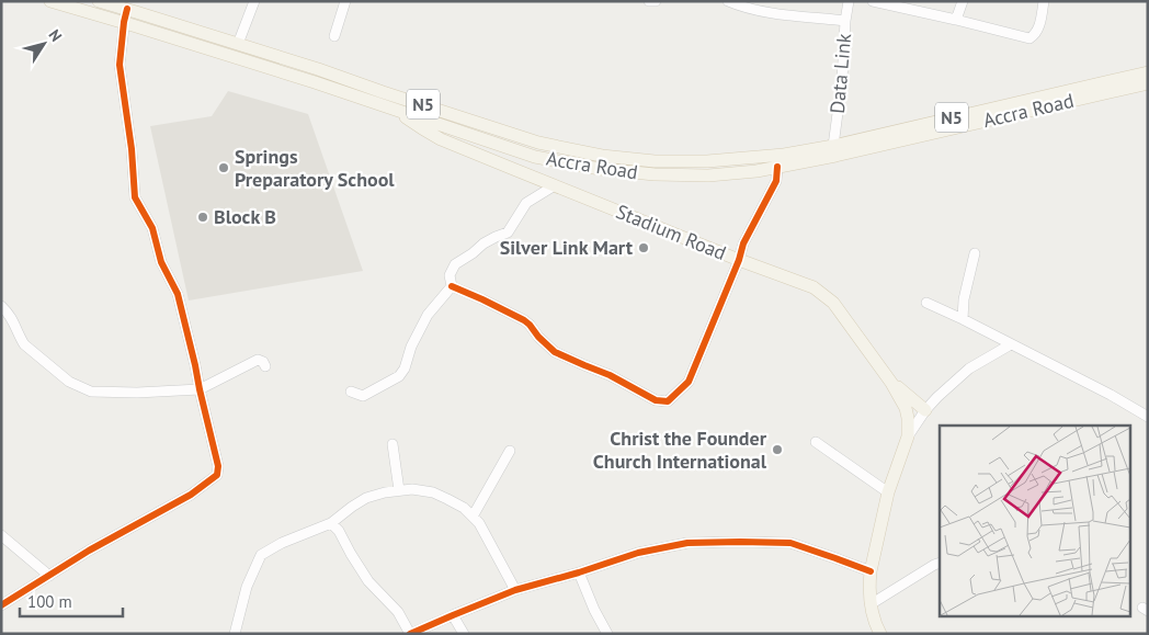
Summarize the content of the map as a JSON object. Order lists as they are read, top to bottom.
{
  "streets": {
    "main road": ["N5", "Accra Road", "Stadium Road"],
    "street": ["Data Link"]
  },
  "crossings": [
    ["Data Link", "Accra Road"],
    ["Accra Road", "Stadium Road"]
  ],
  "places": [
    "Springs Preparatory School",
    "Block B",
    "Silver Link Mart",
    "Christ the Founder Church International"
  ],
  "scale_bar": "100 m",
  "north": "top right"
}
